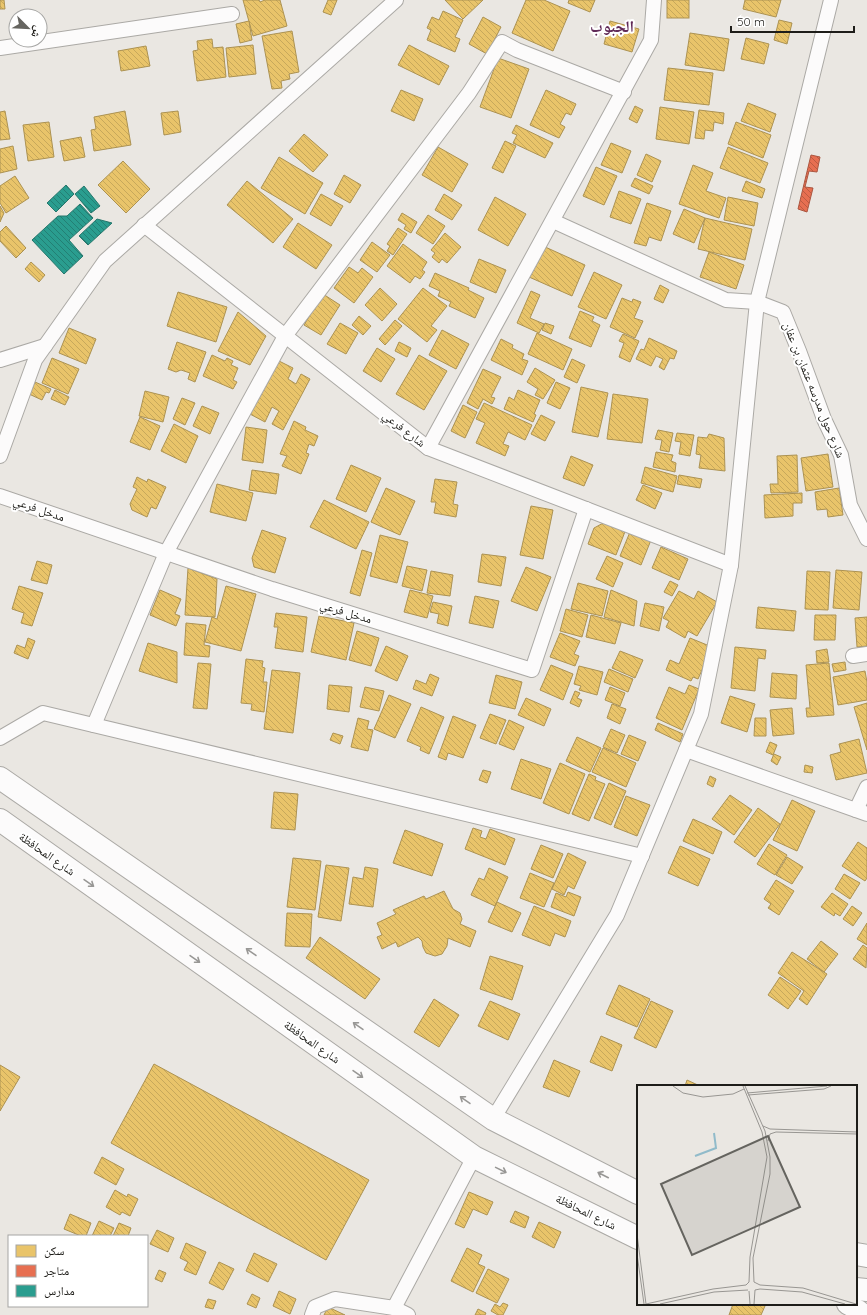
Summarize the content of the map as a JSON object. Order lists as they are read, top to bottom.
{
  "streets": {
    "main road": ["شارع المحافظة"],
    "street": ["شارع حول مدرسه عثمان بن عفان", "شارع فرعي", "مدخل فرعي"]
  },
  "crossings": [
    ["شارع فرعي", "مدخل فرعي"]
  ],
  "districts": ["الجبوب"],
  "legend": ["سكن", "متاجر", "مدارس"],
  "scale_bar": "50 m",
  "north": "bottom right"
}
